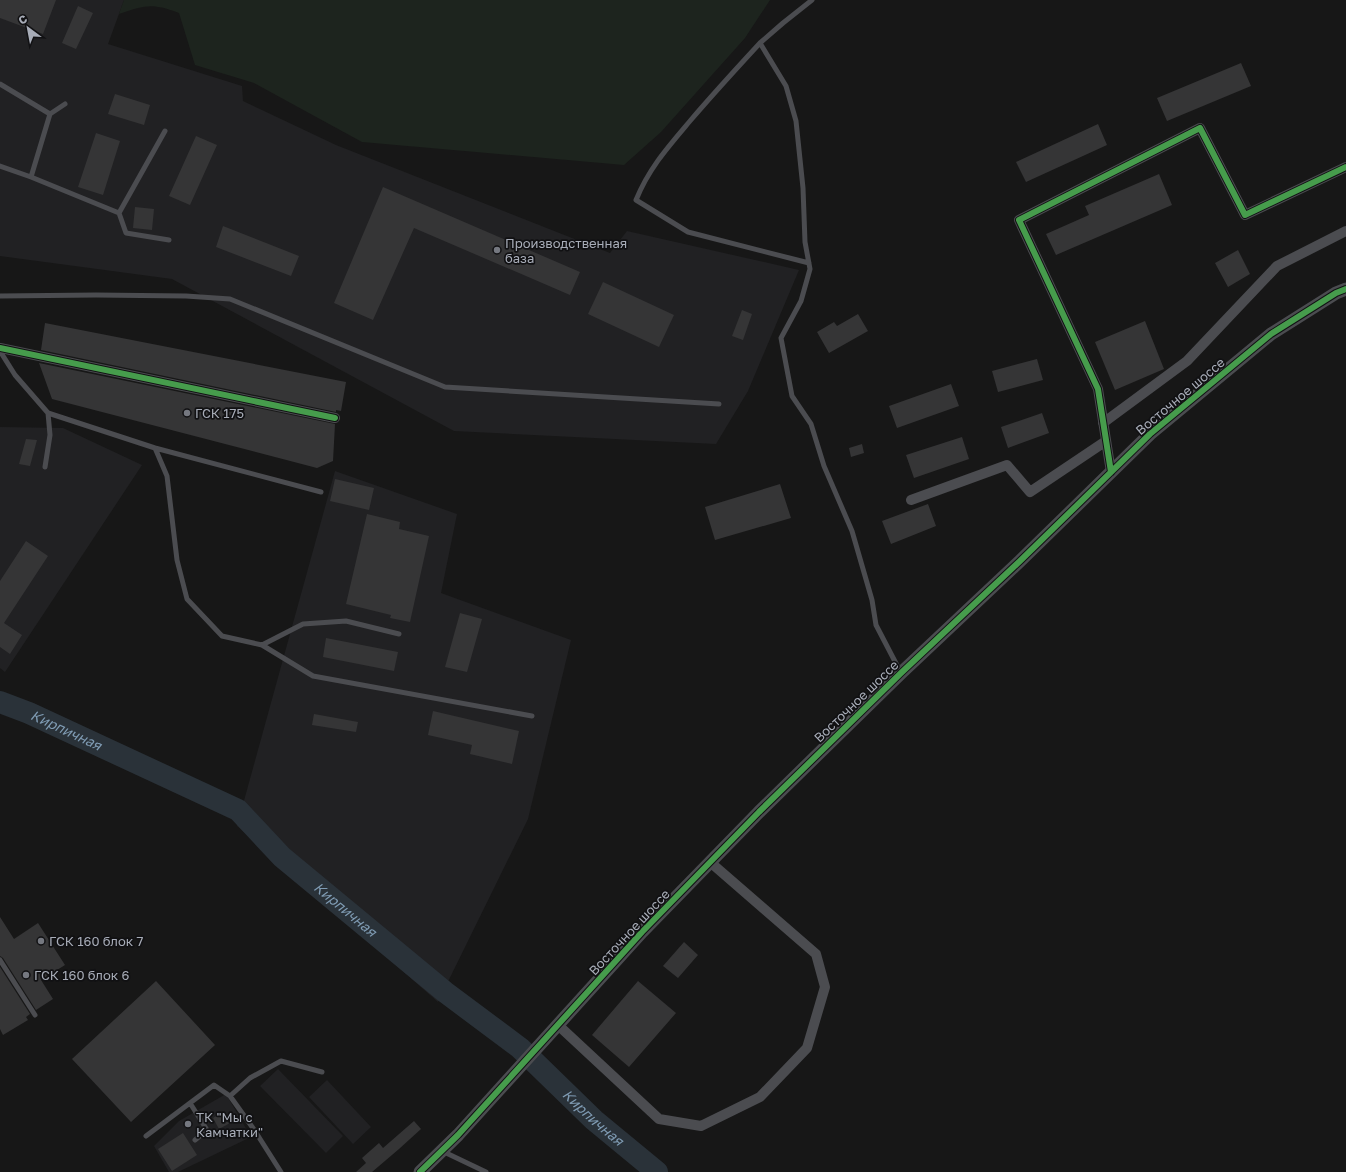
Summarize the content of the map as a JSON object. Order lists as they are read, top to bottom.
{
  "streets": {
    "street": ["Восточное шоссе"]
  },
  "water": ["Кирпичная"],
  "places": [
    "Производственная база",
    "ГСК 175",
    "ГСК 160 блок 7",
    "ГСК 160 блок 6",
    "ТК \"Мы с Камчатки\""
  ],
  "north": "top left"
}
